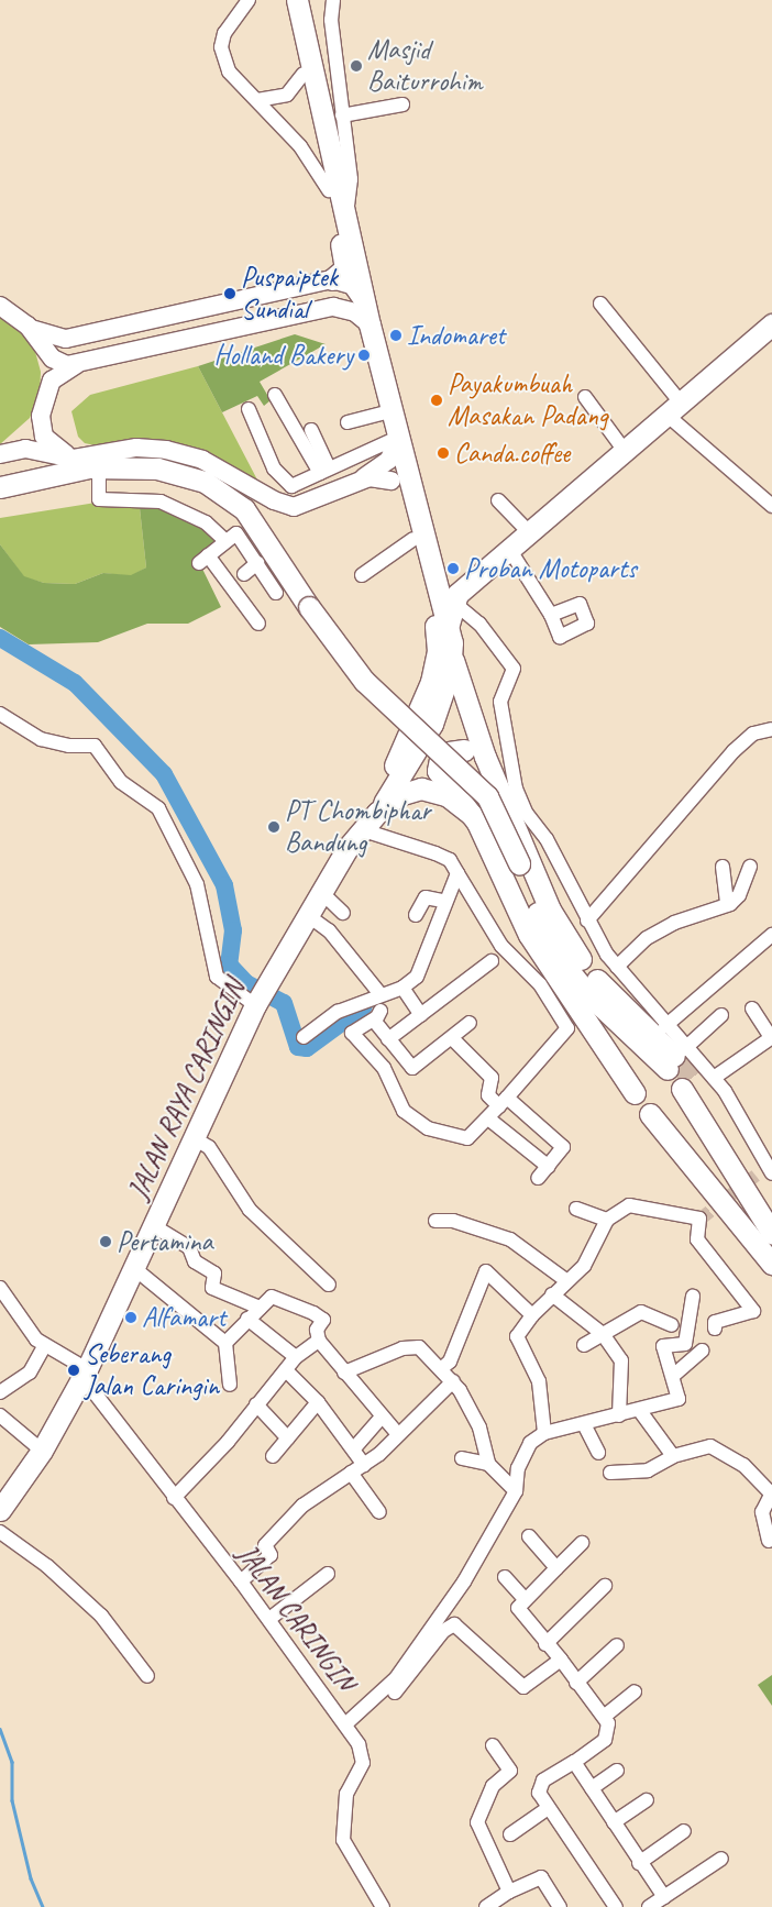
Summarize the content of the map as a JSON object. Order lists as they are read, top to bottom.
{
  "streets": {
    "highway": ["JALAN RAYA CARINGIN"],
    "street": ["JALAN CARINGIN"]
  },
  "crossings": [
    ["JALAN RAYA CARINGIN", "JALAN CARINGIN"]
  ],
  "places": [
    "Masjid Baiturrohim",
    "Puspaiptek Sundial",
    "Indomaret",
    "Holland Bakery",
    "Payakumbuah Masakan Padang",
    "Canda.coffee",
    "Proban Motoparts",
    "PT Chombiphar Bandung",
    "Pertamina",
    "Alfamart",
    "Seberang Jalan Caringin"
  ]
}
